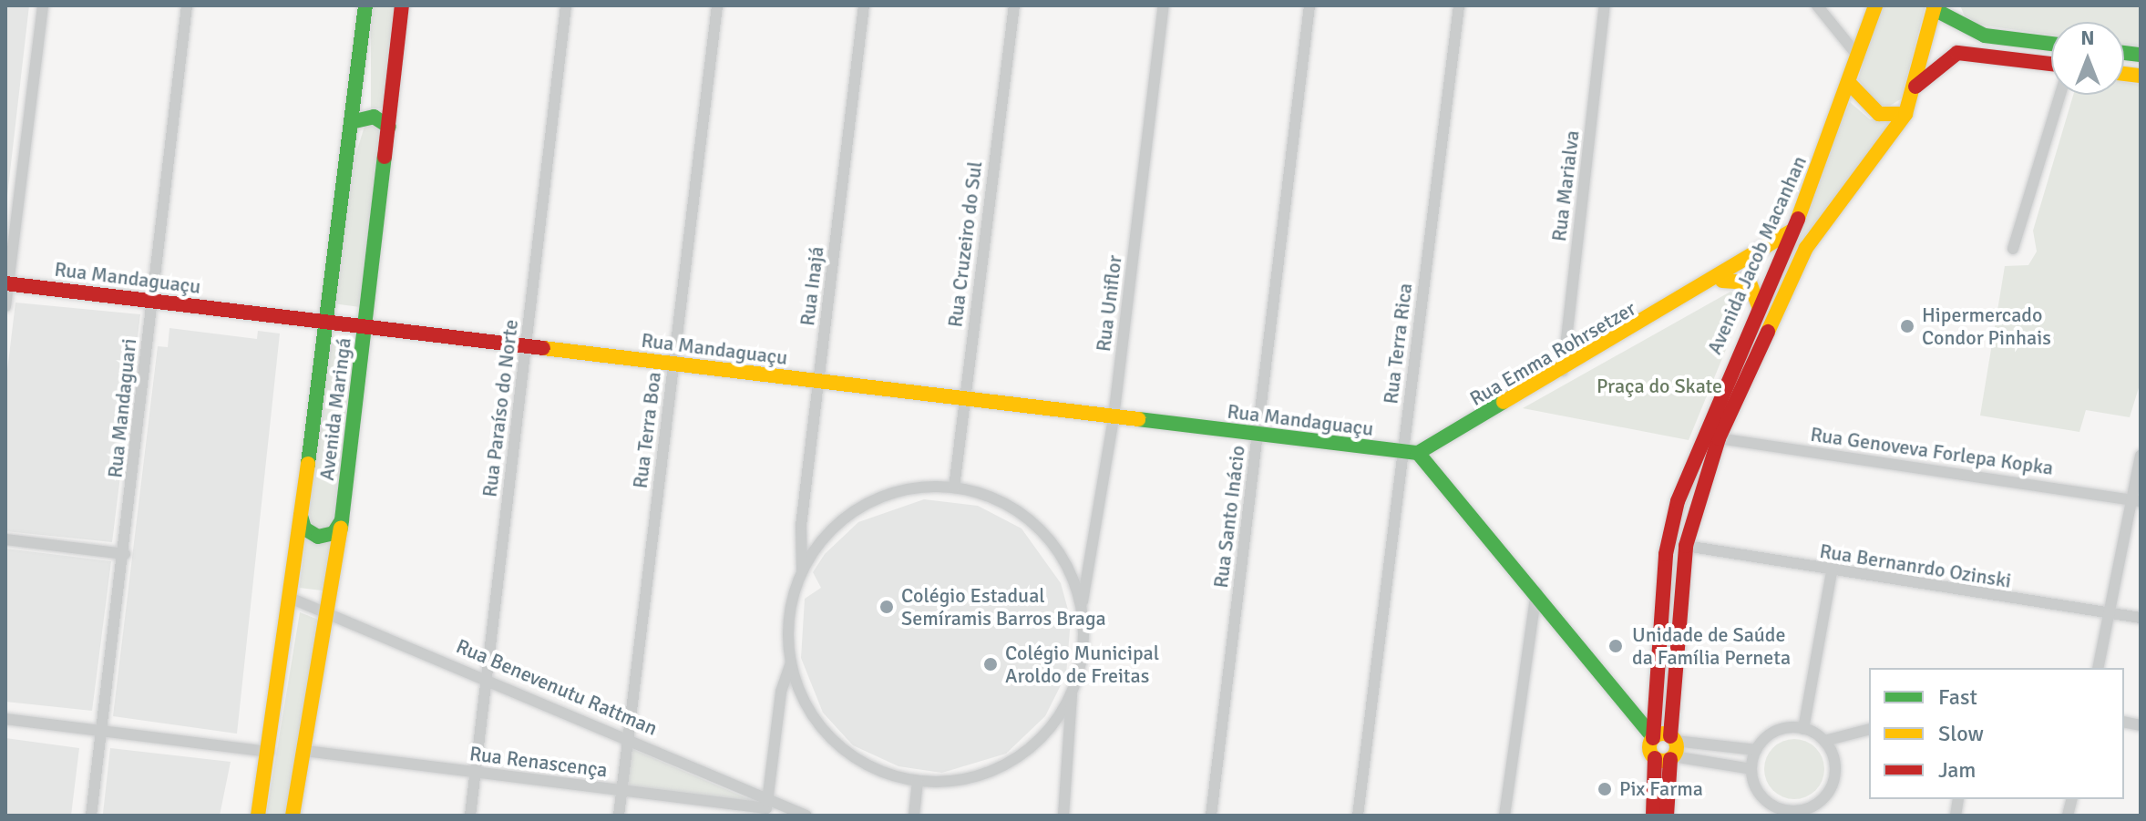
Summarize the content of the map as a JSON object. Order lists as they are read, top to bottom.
{
  "streets": {
    "main road": [
      "Avenida Jacob Macanhan",
      "Rua Mandaguaçu",
      "Rua Emma Rohrsetzer",
      "Avenida Maringá"
    ],
    "street": [
      "Rua Marialva",
      "Rua Cruzeiro do Sul",
      "Rua Inajá",
      "Rua Uniflor",
      "Rua Terra Rica",
      "Rua Mandaguari",
      "Rua Paraíso do Norte",
      "Rua Terra Boa",
      "Rua Genoveva Forlepa Kopka",
      "Rua Santo Inácio",
      "Rua Bernanrdo Ozinski",
      "Rua Benevenutu Rattman",
      "Rua Renascença"
    ]
  },
  "crossings": [
    ["Rua Marialva", "Rua Emma Rohrsetzer"],
    ["Rua Cruzeiro do Sul", "Rua Mandaguaçu"],
    ["Avenida Jacob Macanhan", "Rua Emma Rohrsetzer"],
    ["Avenida Jacob Macanhan", "Rua Genoveva Forlepa Kopka"],
    ["Avenida Jacob Macanhan", "Rua Bernanrdo Ozinski"],
    ["Rua Mandaguaçu", "Rua Inajá"],
    ["Rua Mandaguaçu", "Rua Uniflor"],
    ["Rua Mandaguaçu", "Rua Terra Rica"],
    ["Rua Mandaguaçu", "Rua Emma Rohrsetzer"],
    ["Rua Mandaguaçu", "Rua Mandaguari"],
    ["Rua Mandaguaçu", "Rua Paraíso do Norte"],
    ["Rua Mandaguaçu", "Avenida Maringá"],
    ["Rua Mandaguaçu", "Rua Terra Boa"],
    ["Rua Mandaguaçu", "Rua Santo Inácio"],
    ["Rua Terra Rica", "Rua Emma Rohrsetzer"],
    ["Rua Paraíso do Norte", "Rua Benevenutu Rattman"],
    ["Rua Paraíso do Norte", "Rua Renascença"],
    ["Avenida Maringá", "Rua Benevenutu Rattman"],
    ["Avenida Maringá", "Rua Renascença"],
    ["Rua Terra Boa", "Rua Benevenutu Rattman"],
    ["Rua Terra Boa", "Rua Renascença"],
    ["Rua Benevenutu Rattman", "Rua Renascença"]
  ],
  "parks": ["Praça do Skate"],
  "places": [
    "Hipermercado Condor Pinhais",
    "Colégio Estadual Semíramis Barros Braga",
    "Unidade de Saúde da Família Perneta",
    "Colégio Municipal Aroldo de Freitas",
    "Pix Farma"
  ],
  "legend": ["Fast", "Slow", "Jam"],
  "north": "top"
}
